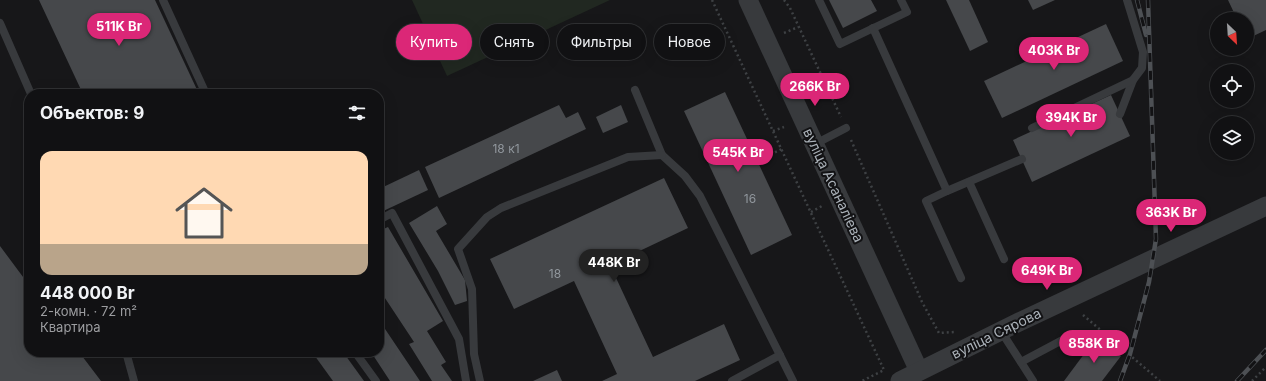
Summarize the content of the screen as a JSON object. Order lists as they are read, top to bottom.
{
  "streets": {
    "street": ["вуліца Асаналіева", "вуліца Сярова"]
  },
  "crossings": [
    ["вуліца Асаналіева", "вуліца Сярова"]
  ],
  "house_numbers": ["18 к1", "16", "18"],
  "north": "bottom right",
  "page": {
    "price": [
      "511K Br",
      "403K Br",
      "266K Br",
      "394K Br",
      "545K Br",
      "363K Br",
      "448K Br",
      "649K Br",
      "858K Br"
    ],
    "chip": [
      "Купить",
      "Снять",
      "Фильтры",
      "Новое"
    ],
    "heading": "Объектов: 9",
    "list": [
      {
        "name": "448 000 Br",
        "note": "2-комн. · 72 m² · Квартира"
      }
    ]
  }
}
